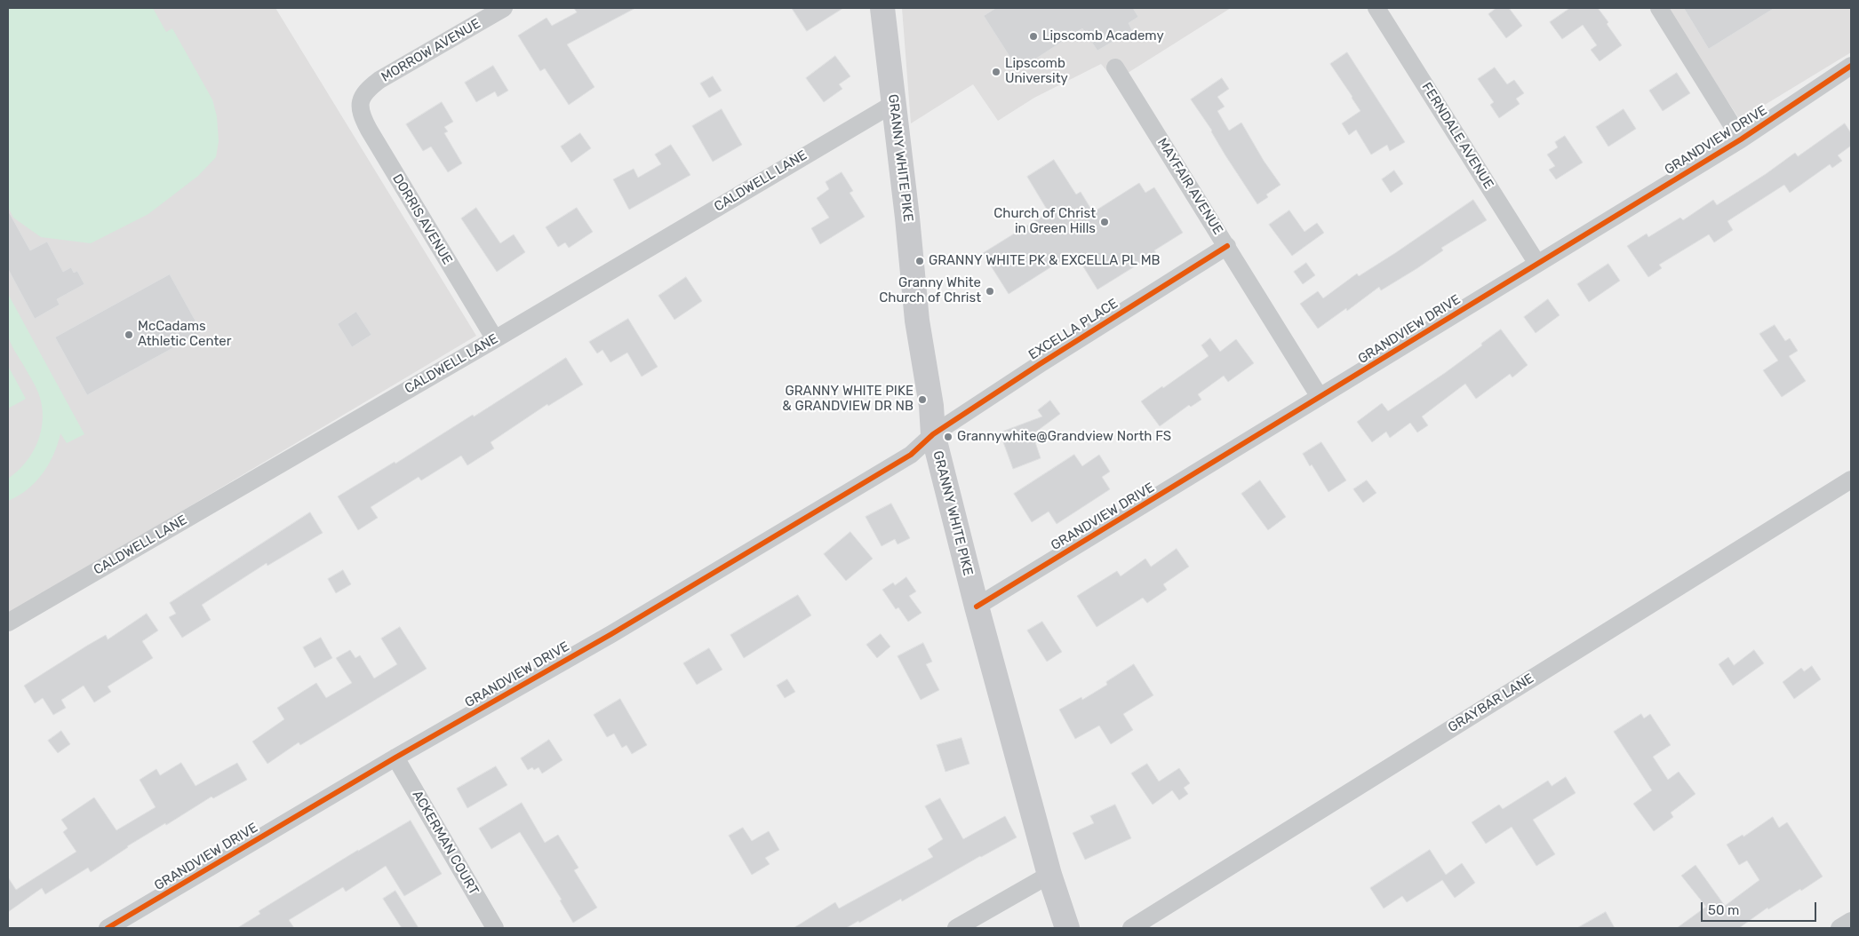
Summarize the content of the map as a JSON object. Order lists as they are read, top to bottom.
{
  "streets": {
    "main road": ["GRANNY WHITE PIKE"],
    "street": [
      "MORROW AVENUE",
      "FERNDALE AVENUE",
      "GRANDVIEW DRIVE",
      "CALDWELL LANE",
      "MAYFAIR AVENUE",
      "DORRIS AVENUE",
      "EXCELLA PLACE",
      "GRAYBAR LANE",
      "ACKERMAN COURT"
    ]
  },
  "crossings": [
    ["MORROW AVENUE", "DORRIS AVENUE"],
    ["FERNDALE AVENUE", "GRANDVIEW DRIVE"],
    ["GRANDVIEW DRIVE", "GRANNY WHITE PIKE"],
    ["GRANDVIEW DRIVE", "MAYFAIR AVENUE"],
    ["GRANDVIEW DRIVE", "EXCELLA PLACE"],
    ["GRANDVIEW DRIVE", "ACKERMAN COURT"],
    ["GRANNY WHITE PIKE", "CALDWELL LANE"],
    ["GRANNY WHITE PIKE", "EXCELLA PLACE"],
    ["CALDWELL LANE", "DORRIS AVENUE"],
    ["MAYFAIR AVENUE", "EXCELLA PLACE"]
  ],
  "places": [
    "Lipscomb Academy",
    "Lipscomb University",
    "Church of Christ in Green Hills",
    "GRANNY WHITE PK & EXCELLA PL MB",
    "Granny White Church of Christ",
    "McCadams Athletic Center",
    "GRANNY WHITE PIKE & GRANDVIEW DR NB",
    "Grannywhite@Grandview North FS"
  ],
  "scale_bar": "50 m"
}
